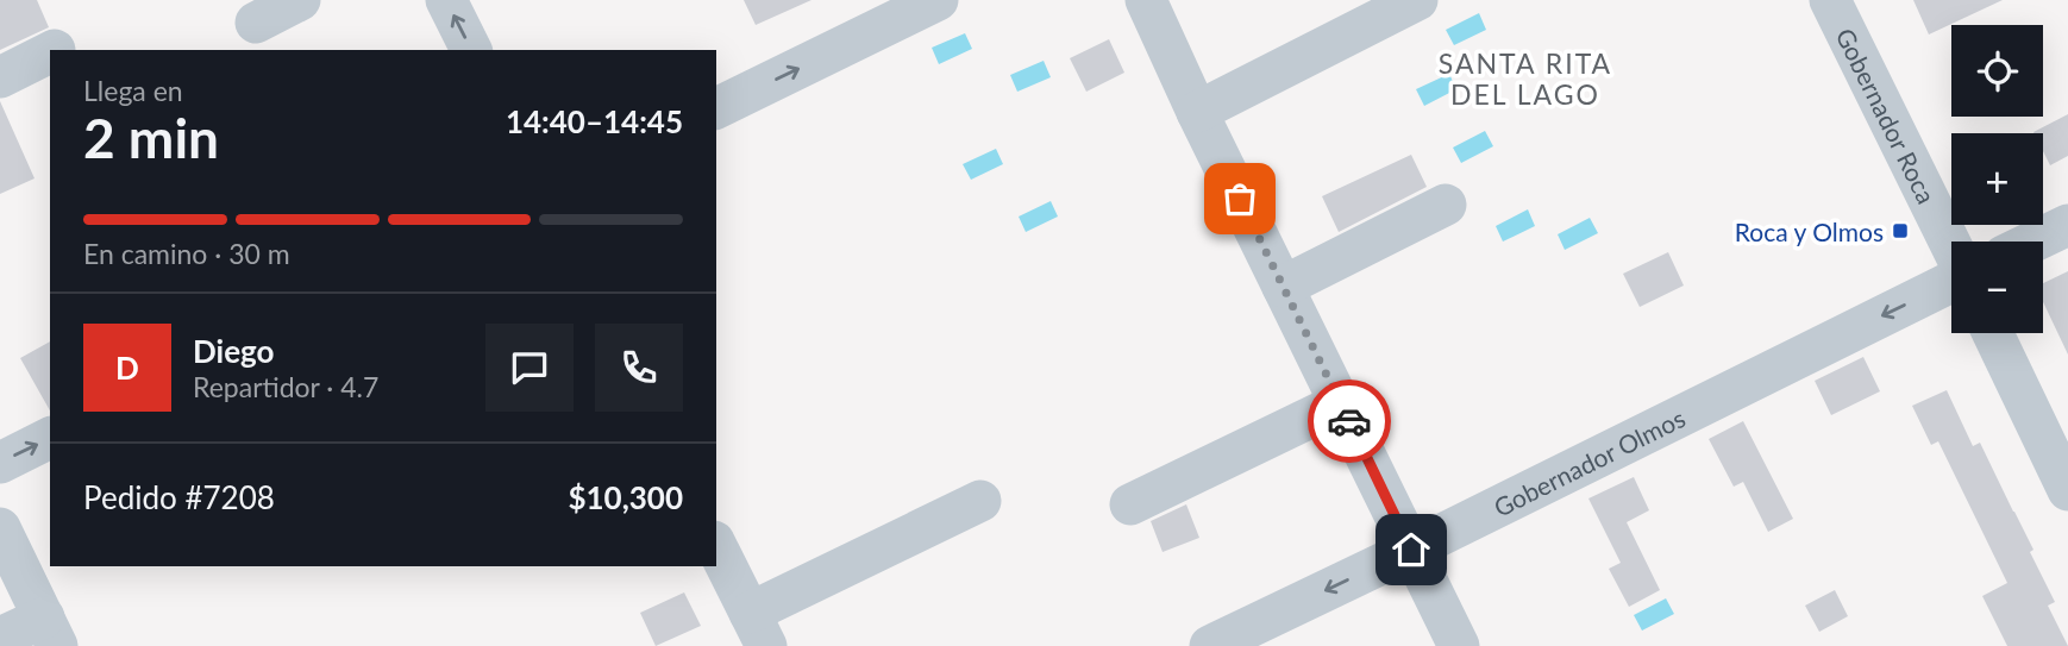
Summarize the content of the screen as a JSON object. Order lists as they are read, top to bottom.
{
  "streets": {
    "street": ["Gobernador Roca", "Gobernador Olmos"]
  },
  "districts": ["SANTA RITA DEL LAGO"],
  "places": {
    "transit": ["Roca y Olmos"]
  },
  "page": {
    "map_buttons": ["+", "−"],
    "heading": ["2 min", "Llega en", "14:40–14:45"],
    "panel": [
      "Diego",
      "Repartidor · 4.7",
      "Pedido #7208",
      "$10,300"
    ],
    "bar": "En camino · 30 m",
    "round": "D"
  }
}
